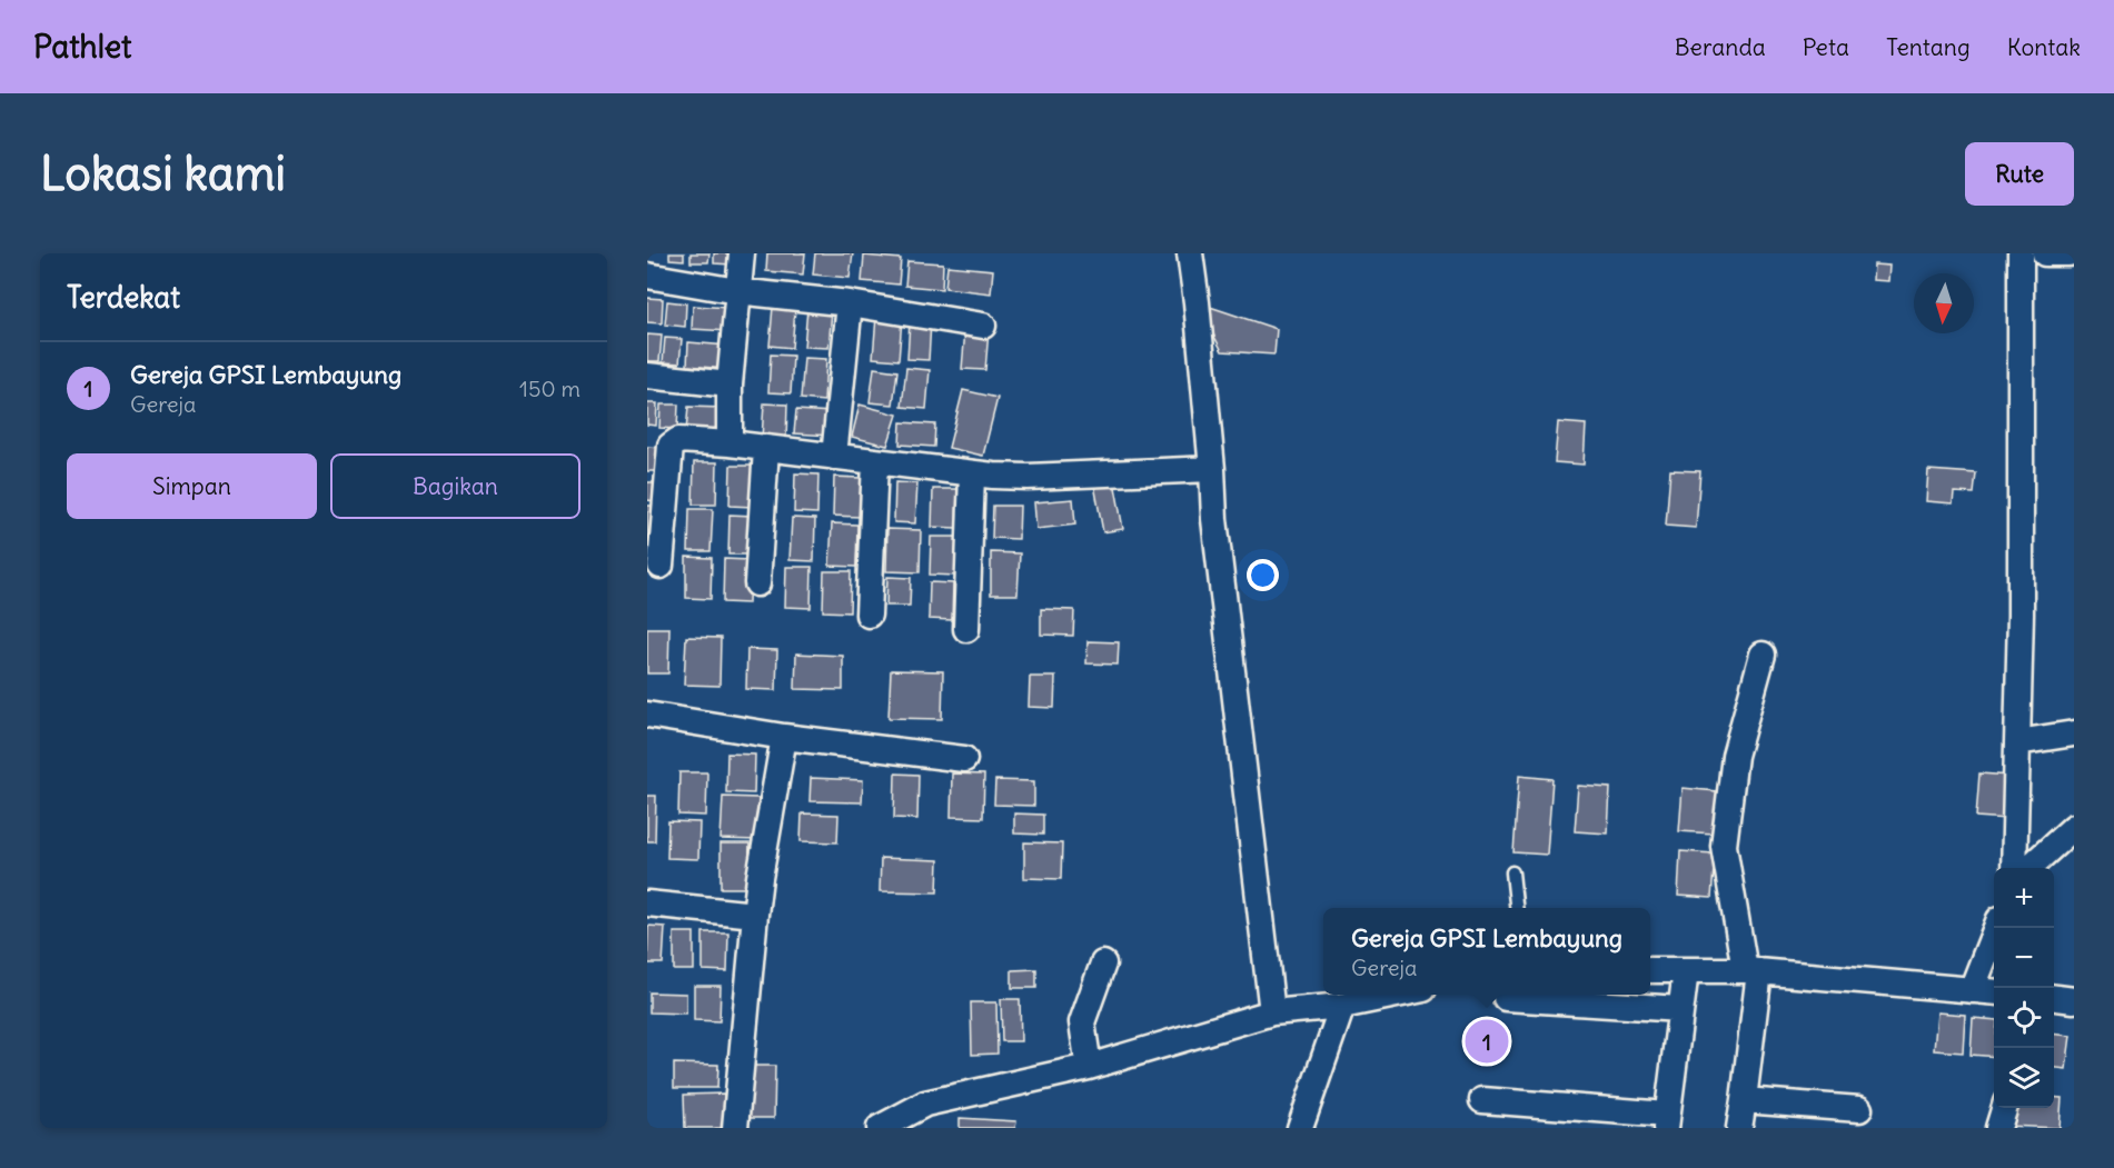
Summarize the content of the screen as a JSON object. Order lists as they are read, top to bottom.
{
  "north": "bottom",
  "page": {
    "header": "Pathlet",
    "nav": [
      "Beranda",
      "Peta",
      "Tentang",
      "Kontak"
    ],
    "buttons": [
      "Rute",
      ["Simpan", "Bagikan"]
    ],
    "title": "Lokasi kami",
    "heading": "Terdekat",
    "list": [
      {
        "mark": "1",
        "name": "Gereja GPSI Lembayung",
        "note": "Gereja",
        "value": "150 m"
      }
    ],
    "map_buttons": ["+", "−"],
    "popup": ["Gereja GPSI Lembayung", "Gereja"],
    "pins": "1"
  }
}
